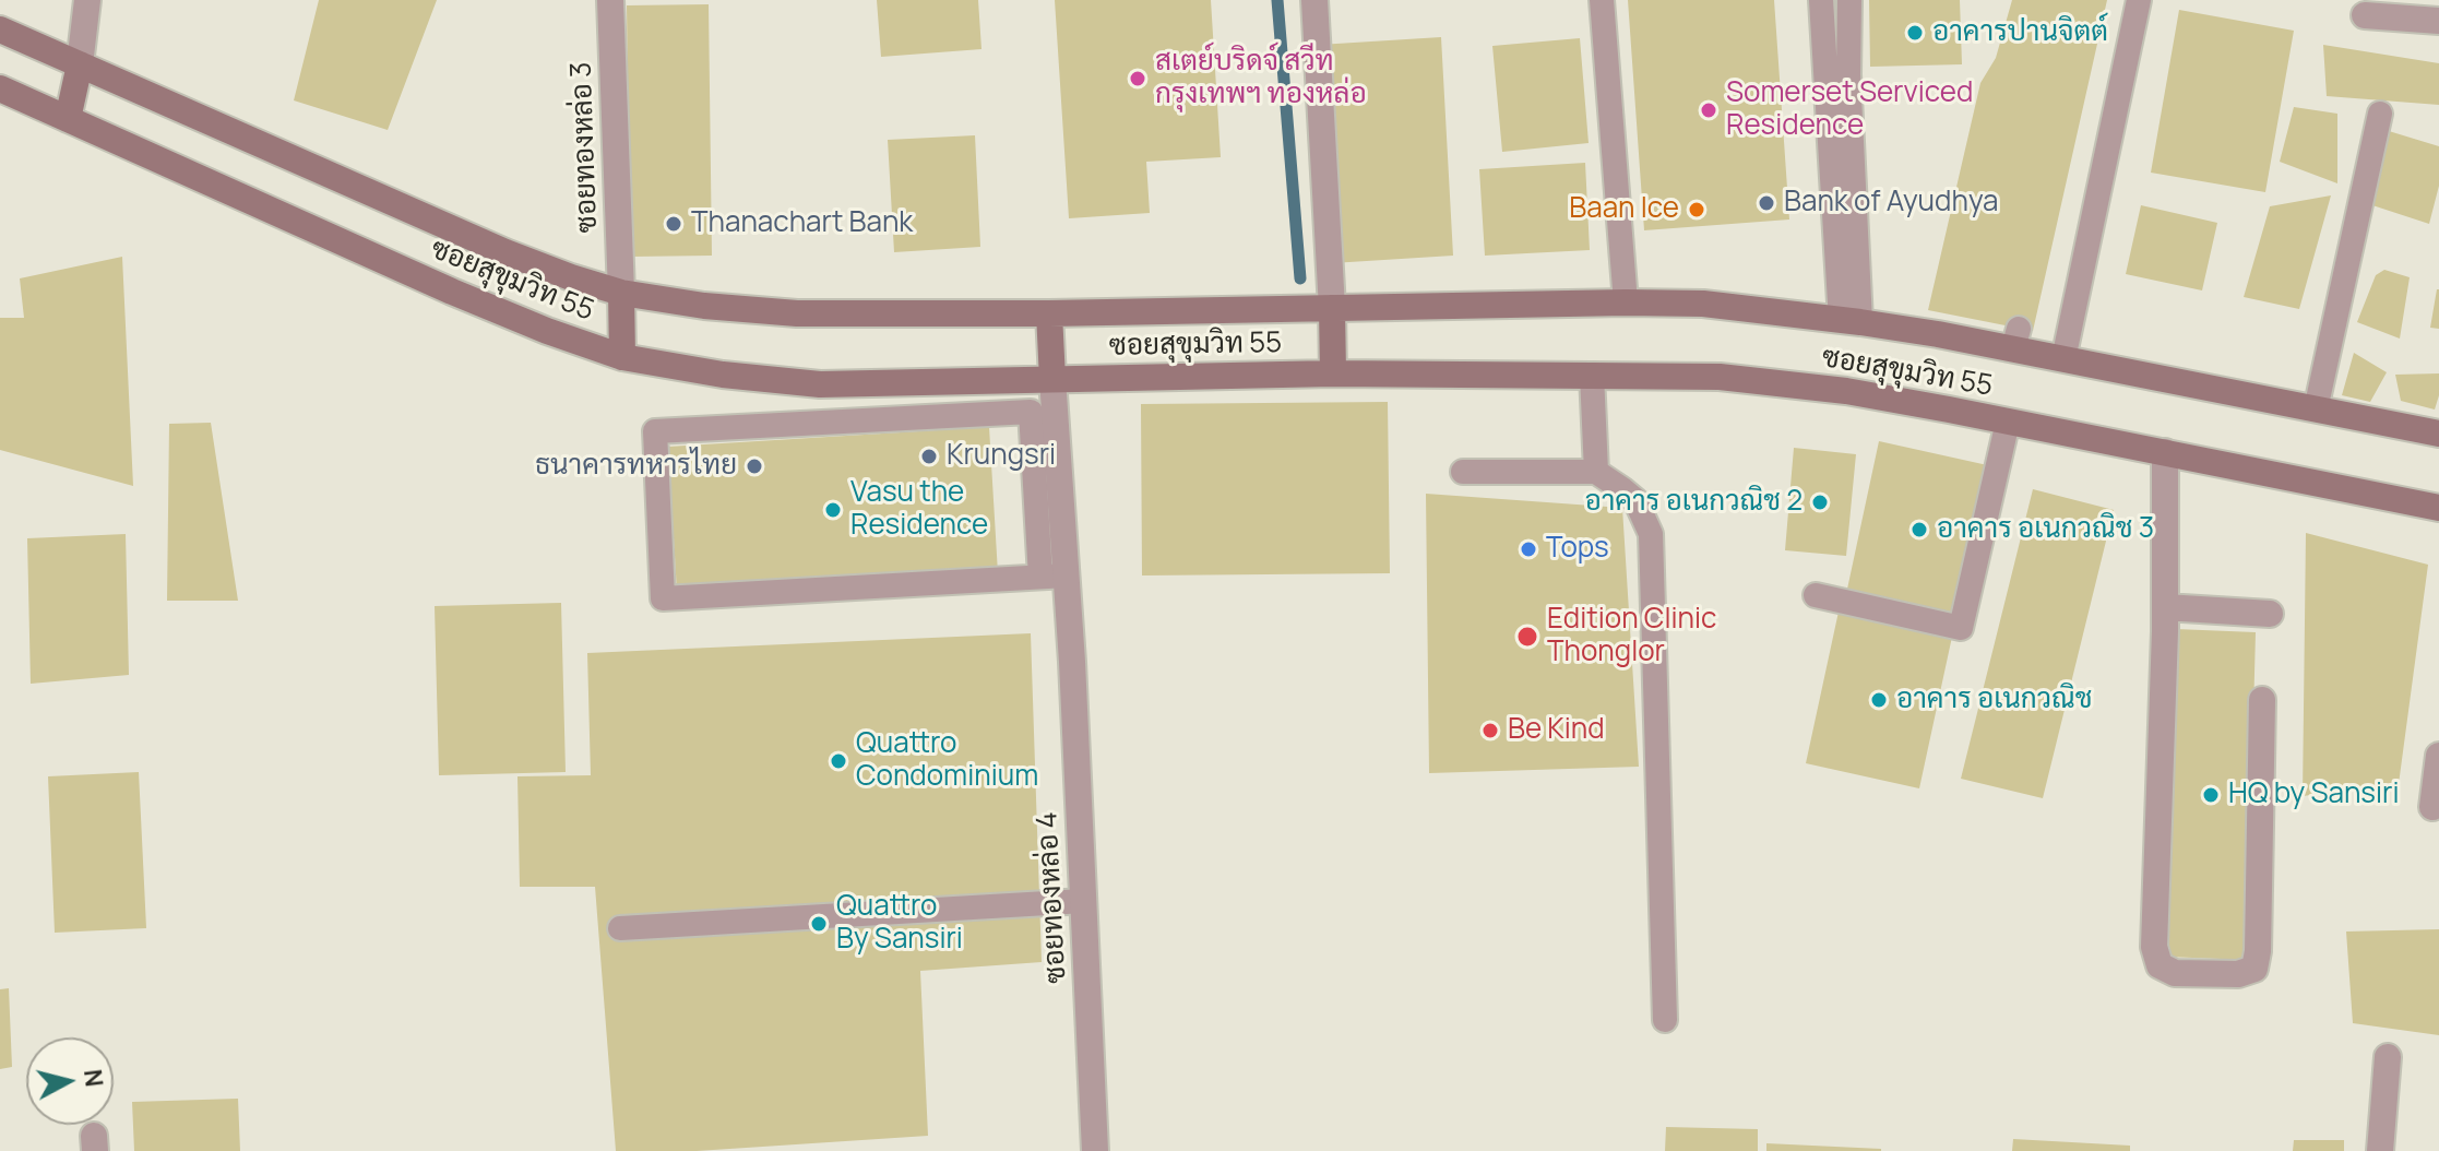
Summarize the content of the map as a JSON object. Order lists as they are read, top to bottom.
{
  "streets": {
    "main road": ["ซอยสุขุมวิท 55"],
    "street": ["ซอยทองหล่อ 3", "ซอยทองหล่อ 4"]
  },
  "crossings": [
    ["ซอยทองหล่อ 3", "ซอยสุขุมวิท 55"],
    ["ซอยสุขุมวิท 55", "ซอยทองหล่อ 4"]
  ],
  "places": [
    "อาคารปานจิตต์",
    "สเตย์บริดจ์ สวีท กรุงเทพฯ ทองหล่อ",
    "Somerset Serviced Residence",
    "Bank of Ayudhya",
    "Baan Ice",
    "Thanachart Bank",
    "Krungsri",
    "ธนาคารทหารไทย",
    "อาคาร อเนกวณิช 2",
    "Vasu the Residence",
    "อาคาร อเนกวณิช 3",
    "Tops",
    "Edition Clinic Thonglor",
    "อาคาร อเนกวณิช",
    "Be Kind",
    "Quattro Condominium",
    "HQ by Sansiri",
    "Quattro By Sansiri"
  ],
  "north": "right"
}
